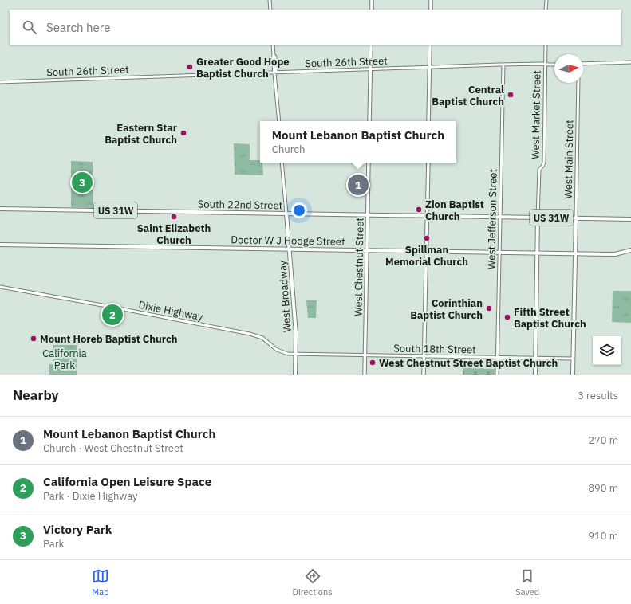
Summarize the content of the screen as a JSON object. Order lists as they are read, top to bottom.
{
  "streets": {
    "main road": [
      "West Market Street",
      "West Main Street",
      "South 22nd Street",
      "US 31W",
      "Doctor W J Hodge Street",
      "West Chestnut Street",
      "West Broadway"
    ],
    "street": [
      "South 26th Street",
      "West Jefferson Street",
      "Dixie Highway",
      "South 18th Street"
    ]
  },
  "crossings": [
    ["South 26th Street", "West Market Street"],
    ["South 26th Street", "West Jefferson Street"],
    ["West Market Street", "South 22nd Street"],
    ["West Market Street", "Doctor W J Hodge Street"],
    ["West Market Street", "South 18th Street"],
    ["West Main Street", "South 22nd Street"],
    ["West Main Street", "Doctor W J Hodge Street"],
    ["West Main Street", "South 18th Street"],
    ["South 22nd Street", "West Jefferson Street"],
    ["South 22nd Street", "West Chestnut Street"],
    ["South 22nd Street", "West Broadway"],
    ["West Jefferson Street", "Doctor W J Hodge Street"],
    ["West Jefferson Street", "South 18th Street"],
    ["Doctor W J Hodge Street", "West Chestnut Street"],
    ["Doctor W J Hodge Street", "West Broadway"],
    ["West Chestnut Street", "South 18th Street"],
    ["West Broadway", "Dixie Highway"],
    ["West Broadway", "South 18th Street"],
    ["Dixie Highway", "South 18th Street"]
  ],
  "parks": ["California Park"],
  "places": [
    "Greater Good Hope Baptist Church",
    "Central Baptist Church",
    "Eastern Star Baptist Church",
    "Zion Baptist Church",
    "Saint Elizabeth Church",
    "Spillman Memorial Church",
    "Corinthian Baptist Church",
    "Fifth Street Baptist Church",
    "Mount Horeb Baptist Church",
    "West Chestnut Street Baptist Church"
  ],
  "north": "right",
  "page": {
    "search": "Search here",
    "popup": ["Mount Lebanon Baptist Church", "Church"],
    "pins": ["3", "1", "2"],
    "heading": ["Nearby", "3 results"],
    "list": [
      {
        "mark": "1",
        "name": "Mount Lebanon Baptist Church",
        "note": "Church · West Chestnut Street",
        "value": "270 m"
      },
      {
        "mark": "2",
        "name": "California Open Leisure Space",
        "note": "Park · Dixie Highway",
        "value": "890 m"
      },
      {
        "mark": "3",
        "name": "Victory Park",
        "note": "Park",
        "value": "910 m"
      }
    ],
    "nav": ["Map", "Directions", "Saved"]
  }
}
